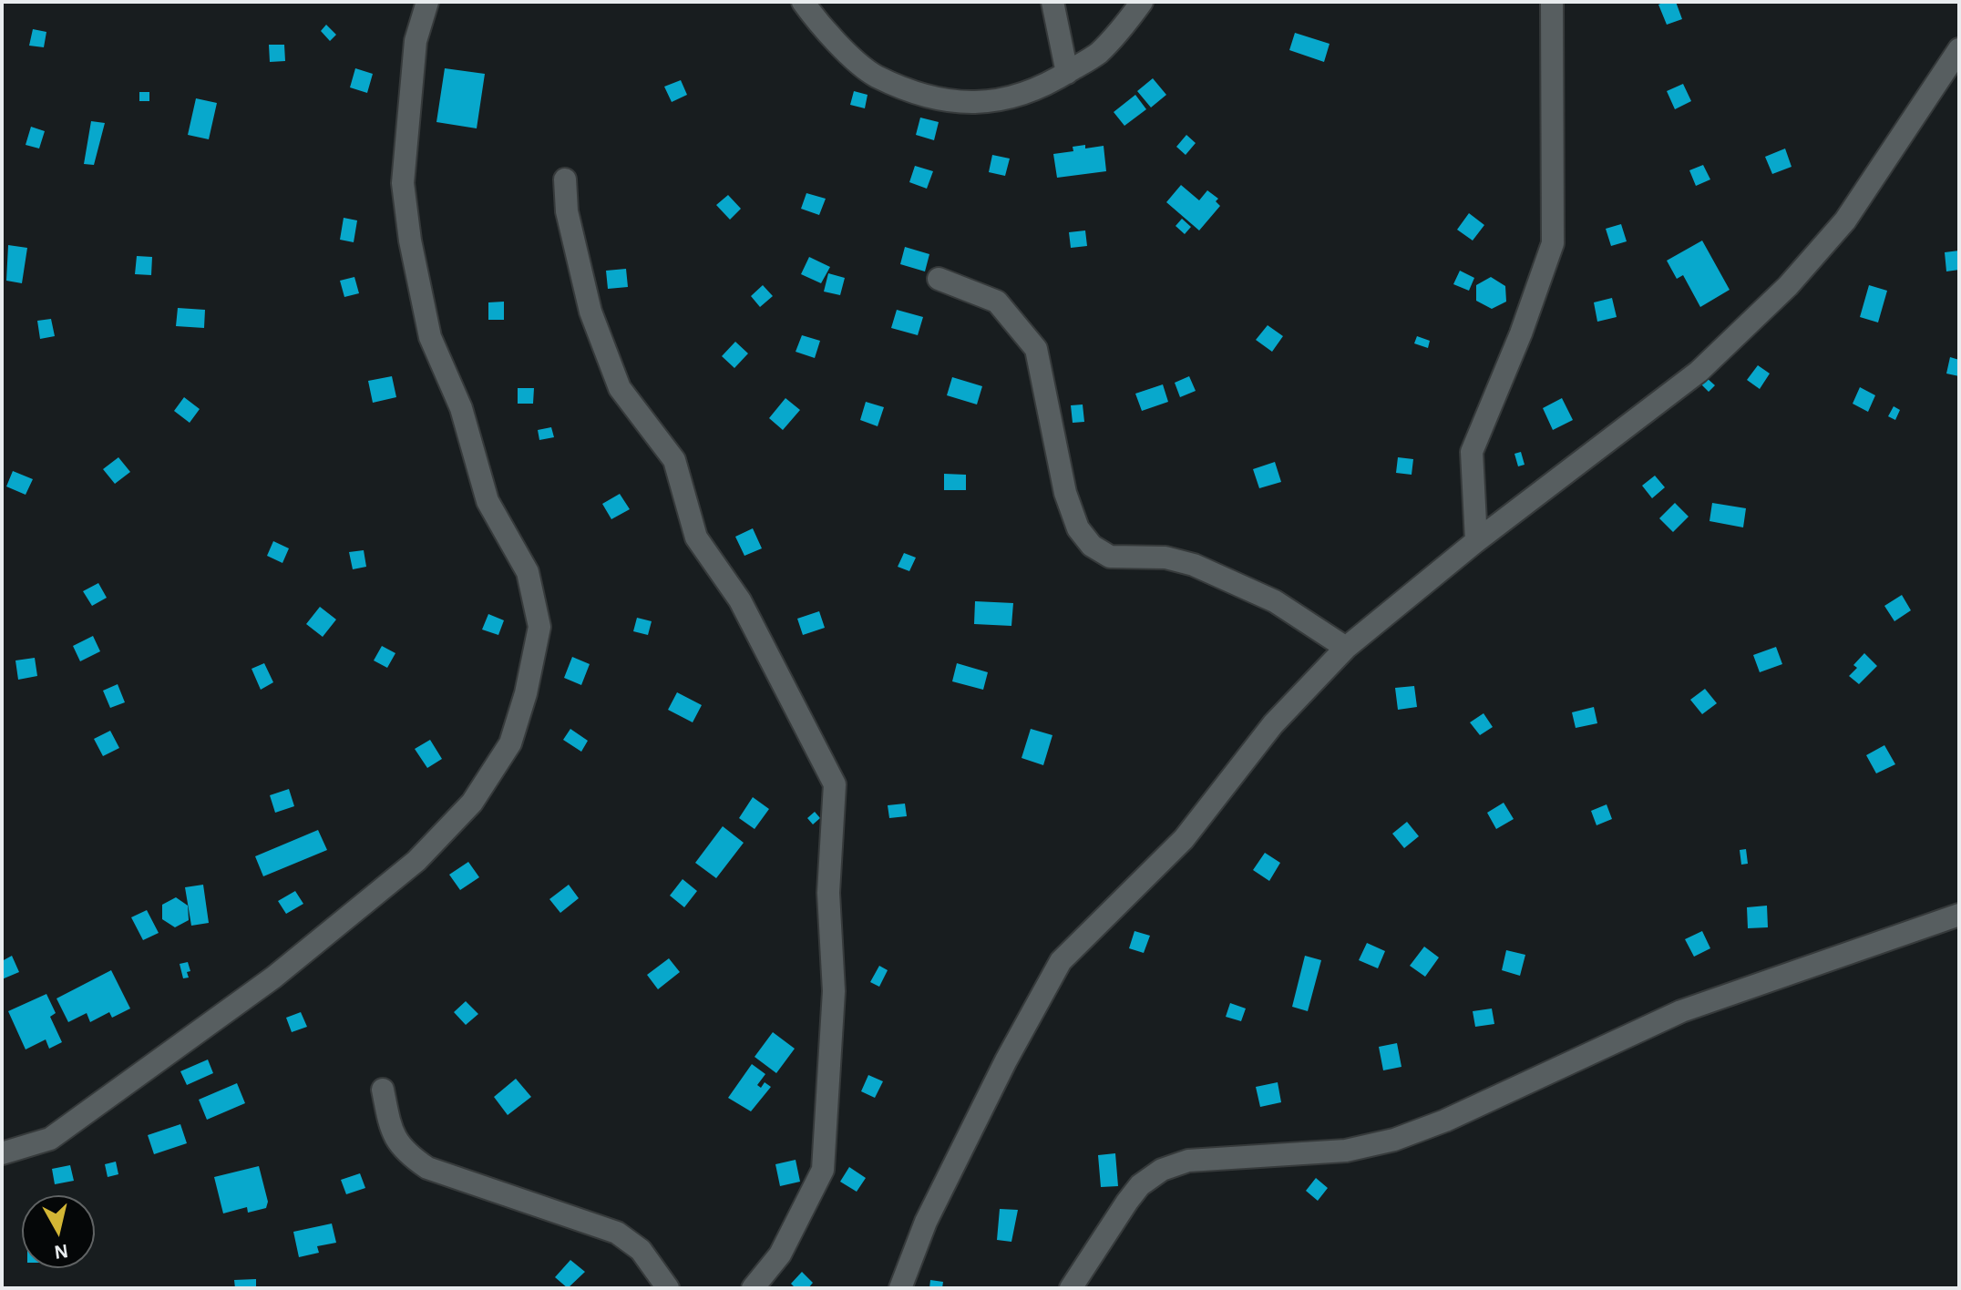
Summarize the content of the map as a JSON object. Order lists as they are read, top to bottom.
{
  "north": "bottom"
}
